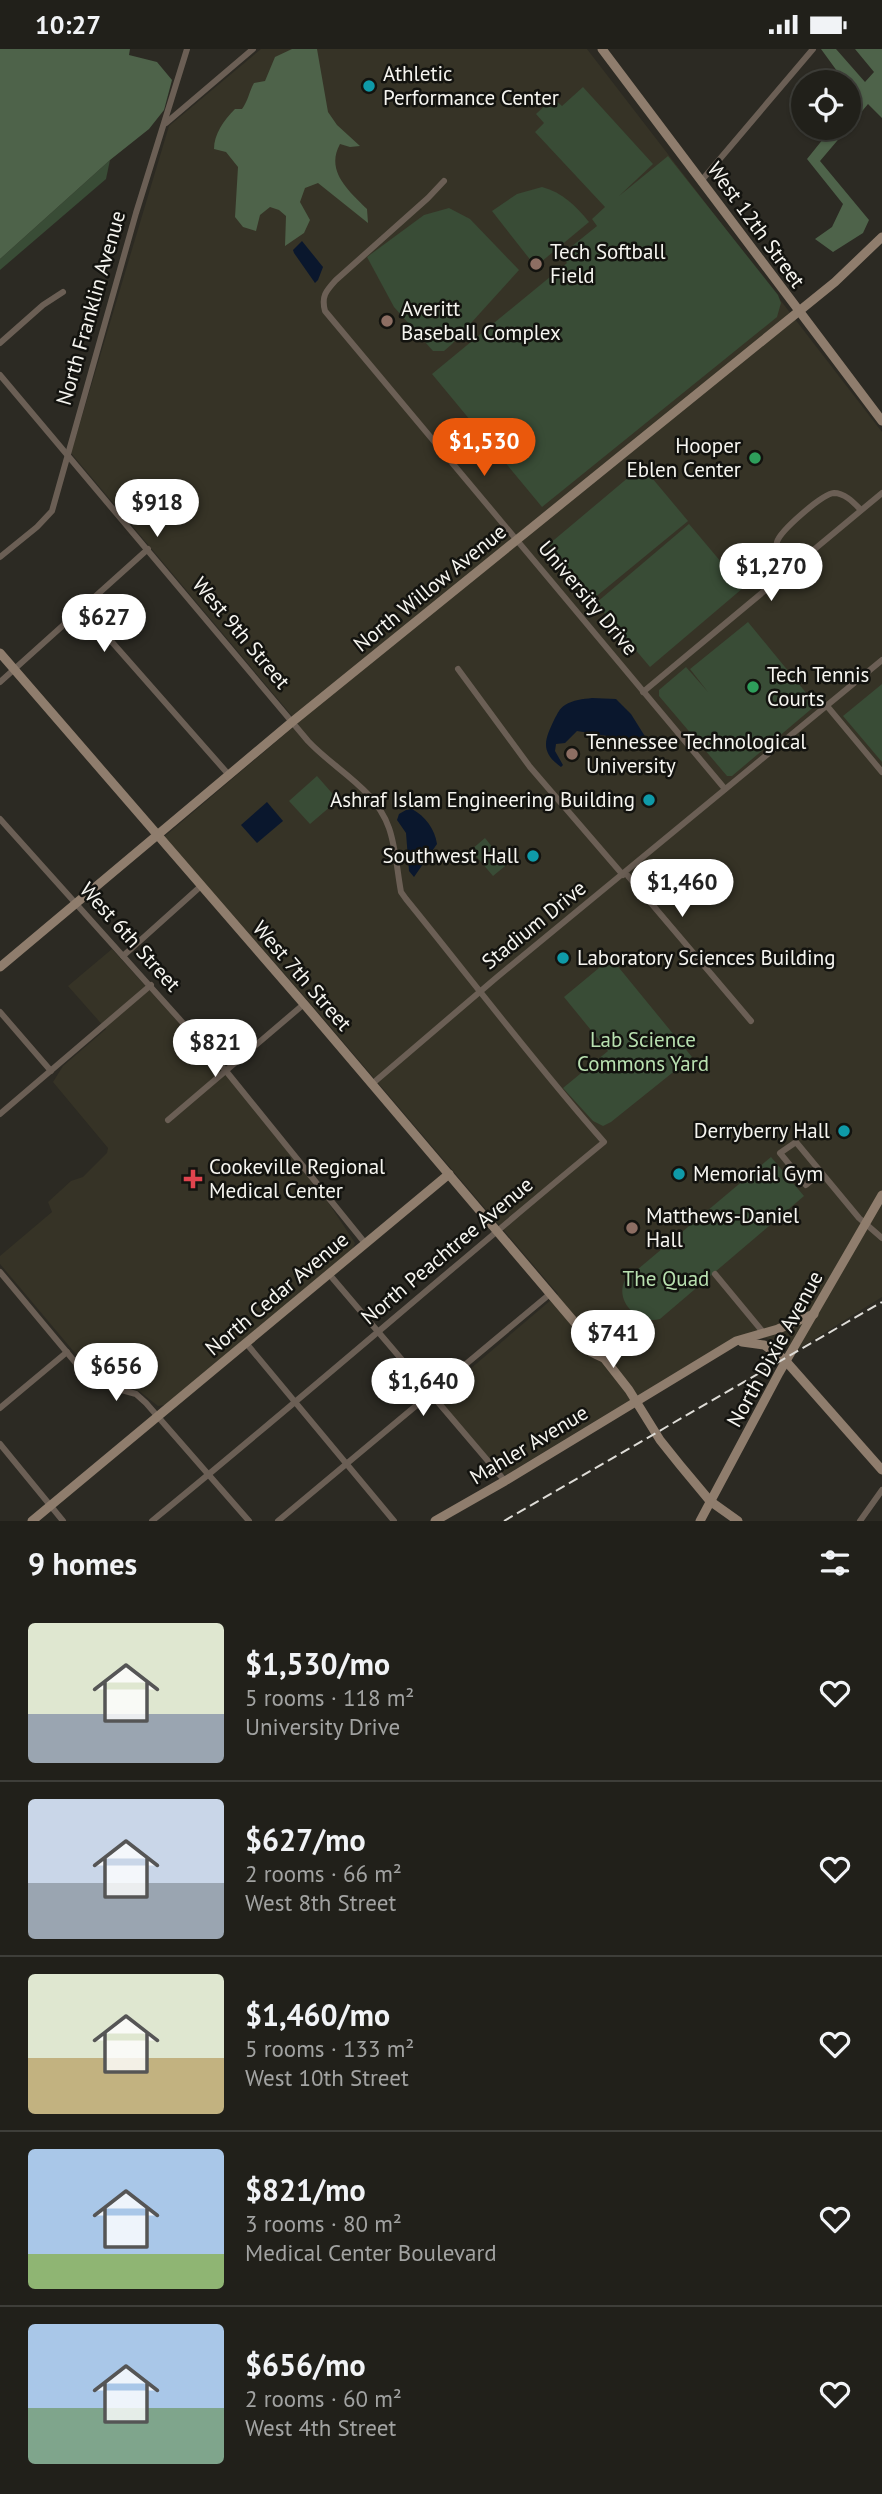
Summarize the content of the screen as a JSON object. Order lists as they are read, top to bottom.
{
  "streets": {
    "street": [
      "West 12th Street",
      "North Franklin Avenue",
      "North Willow Avenue",
      "University Drive",
      "West 9th Street",
      "Stadium Drive",
      "West 6th Street",
      "West 7th Street",
      "North Peachtree Avenue",
      "North Cedar Avenue",
      "North Dixie Avenue",
      "Mahler Avenue"
    ]
  },
  "crossings": [
    ["West 12th Street", "North Willow Avenue"],
    ["North Franklin Avenue", "West 9th Street"],
    ["North Willow Avenue", "University Drive"],
    ["North Willow Avenue", "West 9th Street"],
    ["North Willow Avenue", "West 6th Street"],
    ["North Willow Avenue", "West 7th Street"],
    ["University Drive", "Stadium Drive"],
    ["West 9th Street", "Stadium Drive"],
    ["West 9th Street", "North Peachtree Avenue"],
    ["Stadium Drive", "West 7th Street"],
    ["West 6th Street", "North Cedar Avenue"],
    ["West 7th Street", "North Peachtree Avenue"],
    ["West 7th Street", "North Cedar Avenue"],
    ["West 7th Street", "North Dixie Avenue"],
    ["West 7th Street", "Mahler Avenue"],
    ["North Dixie Avenue", "Mahler Avenue"]
  ],
  "parks": ["Lab Science Commons Yard", "The Quad"],
  "places": {
    "other": [
      "Athletic Performance Center",
      "Tech Softball Field",
      "Averitt Baseball Complex",
      "Hooper Eblen Center",
      "Tech Tennis Courts",
      "Tennessee Technological University",
      "Ashraf Islam Engineering Building",
      "Southwest Hall",
      "Laboratory Sciences Building",
      "Derryberry Hall",
      "Memorial Gym",
      "Matthews-Daniel Hall"
    ],
    "health": ["Cookeville Regional Medical Center"]
  },
  "page": {
    "status": "10:27",
    "price": [
      "$1,530",
      "$918",
      "$1,270",
      "$627",
      "$1,460",
      "$821",
      "$741",
      "$656",
      "$1,640"
    ],
    "heading": "9 homes",
    "list": [
      {
        "name": "$1,530/mo",
        "note": "5 rooms · 118 m² · University Drive"
      },
      {
        "name": "$627/mo",
        "note": "2 rooms · 66 m² · West 8th Street"
      },
      {
        "name": "$1,460/mo",
        "note": "5 rooms · 133 m² · West 10th Street"
      },
      {
        "name": "$821/mo",
        "note": "3 rooms · 80 m² · Medical Center Boulevard"
      },
      {
        "name": "$656/mo",
        "note": "2 rooms · 60 m² · West 4th Street"
      }
    ]
  }
}
